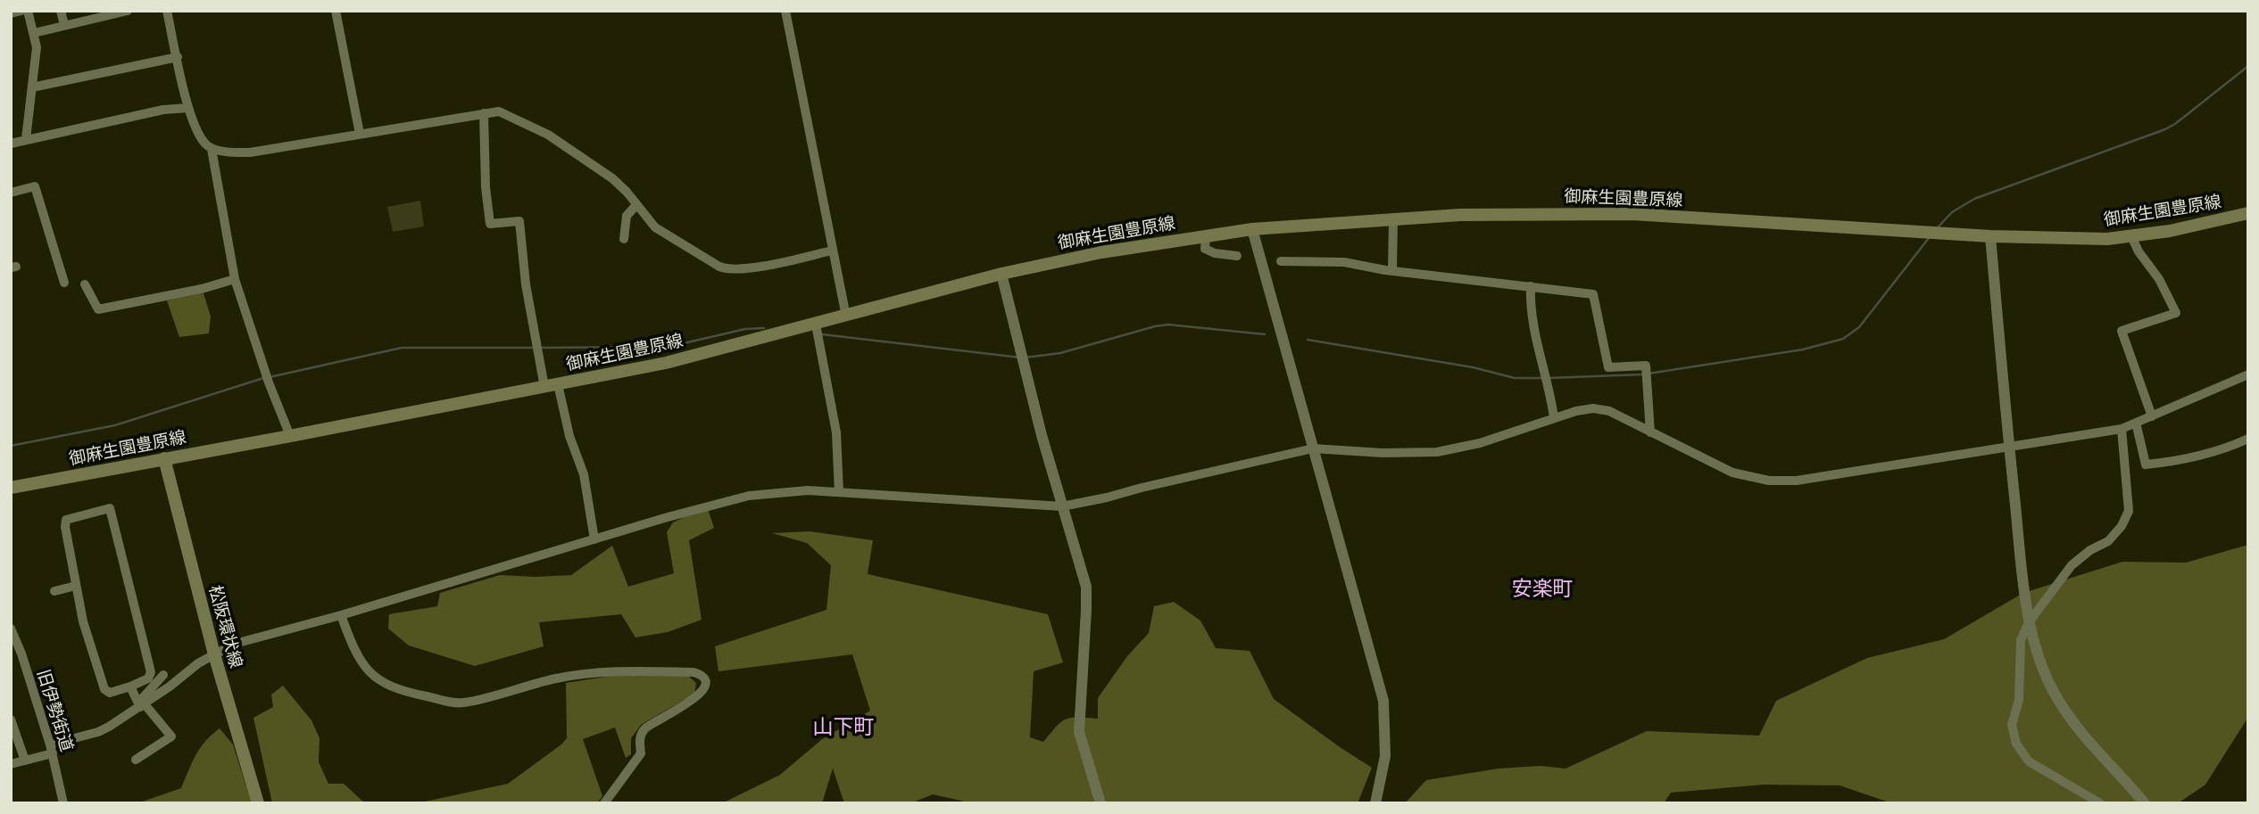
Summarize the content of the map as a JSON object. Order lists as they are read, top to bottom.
{
  "streets": {
    "main road": ["御麻生園豊原線", "松阪環状線"],
    "street": ["旧伊勢街道"]
  },
  "crossings": [
    ["御麻生園豊原線", "松阪環状線"]
  ],
  "districts": ["安楽町", "山下町"]
}
